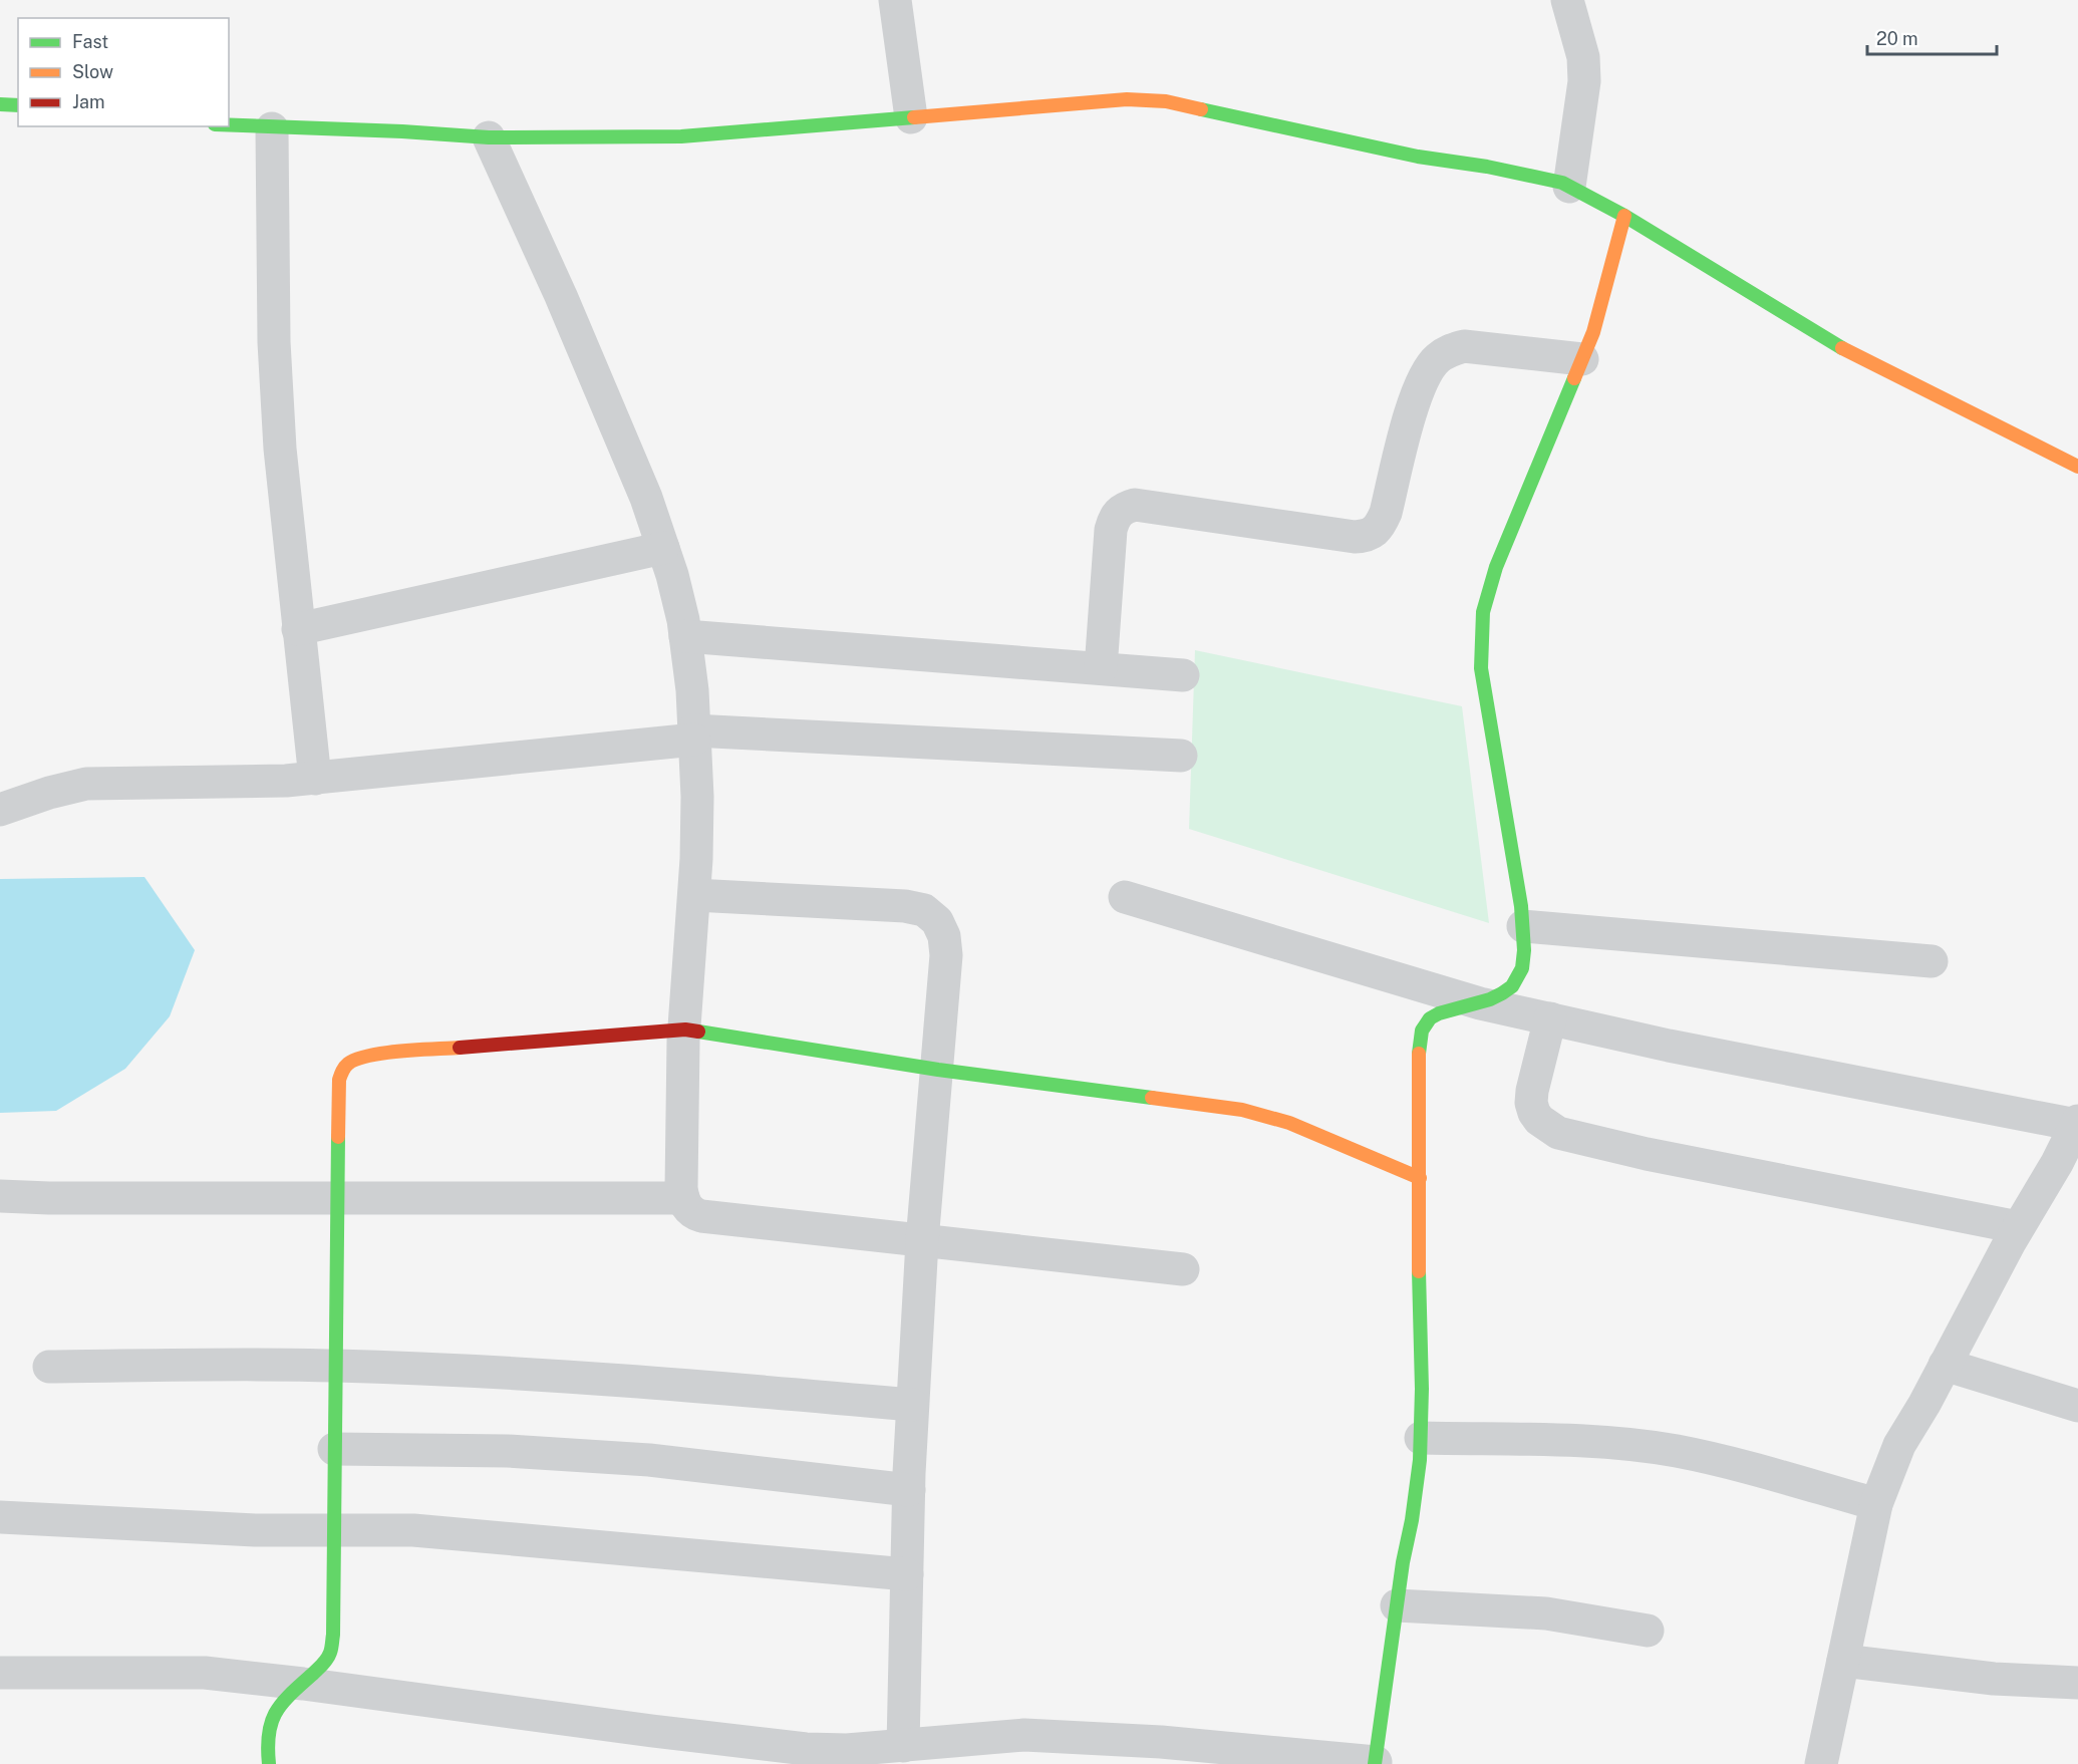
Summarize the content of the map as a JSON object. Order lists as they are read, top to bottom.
{
  "legend": ["Fast", "Slow", "Jam"],
  "scale_bar": "20 m"
}
